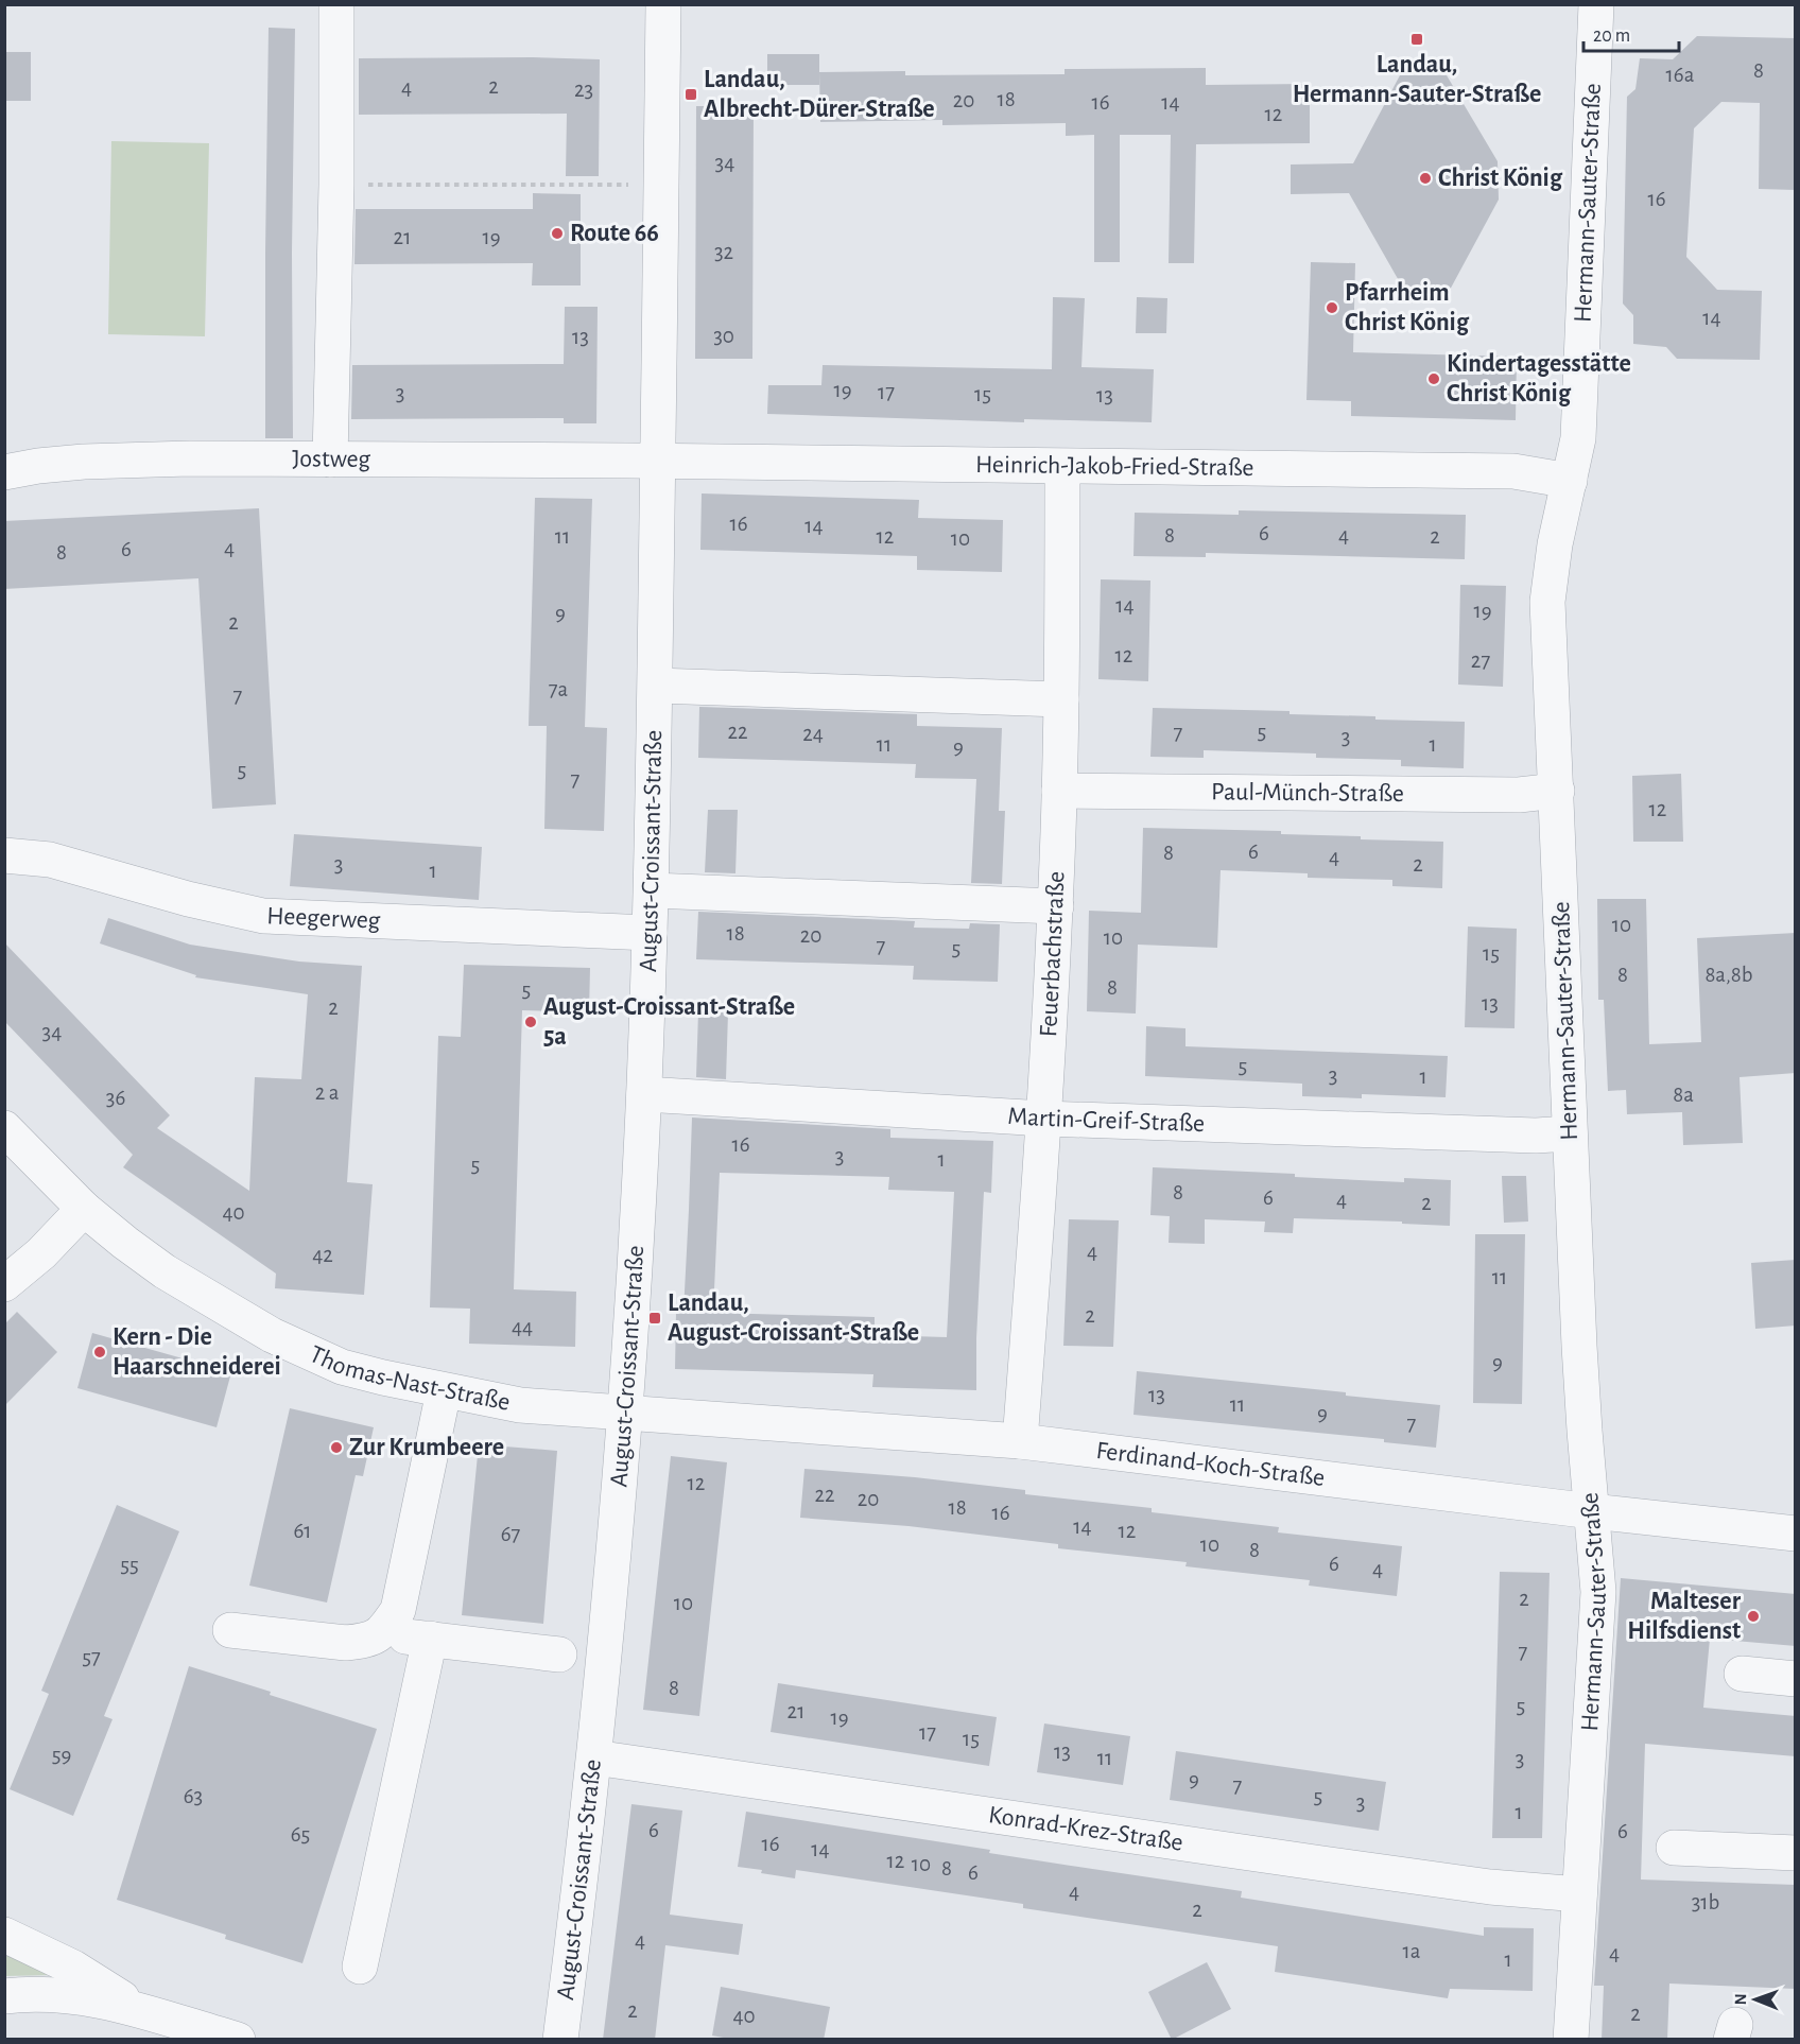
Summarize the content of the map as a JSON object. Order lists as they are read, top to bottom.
{
  "streets": {
    "street": [
      "Hermann-Sauter-Straße",
      "Jostweg",
      "Heinrich-Jakob-Fried-Straße",
      "Paul-Münch-Straße",
      "August-Croissant-Straße",
      "Heegerweg",
      "Feuerbachstraße",
      "Martin-Greif-Straße",
      "Thomas-Nast-Straße",
      "Ferdinand-Koch-Straße",
      "Konrad-Krez-Straße"
    ]
  },
  "crossings": [
    ["Hermann-Sauter-Straße", "Heinrich-Jakob-Fried-Straße"],
    ["Hermann-Sauter-Straße", "Paul-Münch-Straße"],
    ["Hermann-Sauter-Straße", "Martin-Greif-Straße"],
    ["Hermann-Sauter-Straße", "Ferdinand-Koch-Straße"],
    ["Hermann-Sauter-Straße", "Konrad-Krez-Straße"],
    ["Jostweg", "Heinrich-Jakob-Fried-Straße"],
    ["Jostweg", "August-Croissant-Straße"],
    ["Heinrich-Jakob-Fried-Straße", "August-Croissant-Straße"],
    ["Heinrich-Jakob-Fried-Straße", "Feuerbachstraße"],
    ["Paul-Münch-Straße", "Feuerbachstraße"],
    ["August-Croissant-Straße", "Heegerweg"],
    ["August-Croissant-Straße", "Martin-Greif-Straße"],
    ["August-Croissant-Straße", "Thomas-Nast-Straße"],
    ["August-Croissant-Straße", "Ferdinand-Koch-Straße"],
    ["August-Croissant-Straße", "Konrad-Krez-Straße"],
    ["Feuerbachstraße", "Martin-Greif-Straße"],
    ["Feuerbachstraße", "Ferdinand-Koch-Straße"],
    ["Thomas-Nast-Straße", "Ferdinand-Koch-Straße"]
  ],
  "places": {
    "transit": ["Landau, Hermann-Sauter-Straße", "Landau, Albrecht-Dürer-Straße", "Landau, August-Croissant-Straße"],
    "other": [
      "Christ König",
      "Route 66",
      "Pfarrheim Christ König",
      "Kindertagesstätte Christ König",
      "August-Croissant-Straße 5a",
      "Kern - Die Haarschneiderei",
      "Zur Krumbeere",
      "Malteser Hilfsdienst"
    ]
  },
  "house_numbers": [
    "8",
    "16a",
    "2",
    "4",
    "23",
    "18",
    "20",
    "16",
    "14",
    "12",
    "34",
    "16",
    "21",
    "19",
    "32",
    "14",
    "30",
    "13",
    "19",
    "17",
    "3",
    "15",
    "13",
    "16",
    "14",
    "6",
    "8",
    "4",
    "11",
    "12",
    "2",
    "10",
    "4",
    "6",
    "8",
    "14",
    "19",
    "9",
    "2",
    "12",
    "27",
    "7a",
    "7",
    "22",
    "5",
    "7",
    "24",
    "3",
    "11",
    "1",
    "9",
    "5",
    "7",
    "12",
    "6",
    "8",
    "4",
    "3",
    "2",
    "1",
    "10",
    "18",
    "20",
    "10",
    "7",
    "5",
    "15",
    "8",
    "8a,8b",
    "8",
    "5",
    "13",
    "2",
    "34",
    "5",
    "3",
    "1",
    "2 a",
    "8a",
    "36",
    "16",
    "3",
    "1",
    "5",
    "8",
    "6",
    "4",
    "2",
    "40",
    "4",
    "42",
    "11",
    "2",
    "44",
    "9",
    "13",
    "11",
    "9",
    "7",
    "12",
    "22",
    "20",
    "18",
    "16",
    "14",
    "61",
    "12",
    "67",
    "10",
    "8",
    "6",
    "55",
    "4",
    "2",
    "10",
    "7",
    "57",
    "8",
    "5",
    "21",
    "19",
    "17",
    "15",
    "13",
    "59",
    "11",
    "3",
    "9",
    "7",
    "63",
    "5",
    "3",
    "1",
    "6",
    "6",
    "65",
    "16",
    "14",
    "12",
    "10",
    "8",
    "6",
    "4",
    "31b",
    "2",
    "4",
    "1a",
    "4",
    "1",
    "2",
    "2",
    "40"
  ],
  "scale_bar": "20 m",
  "north": "left"
}
